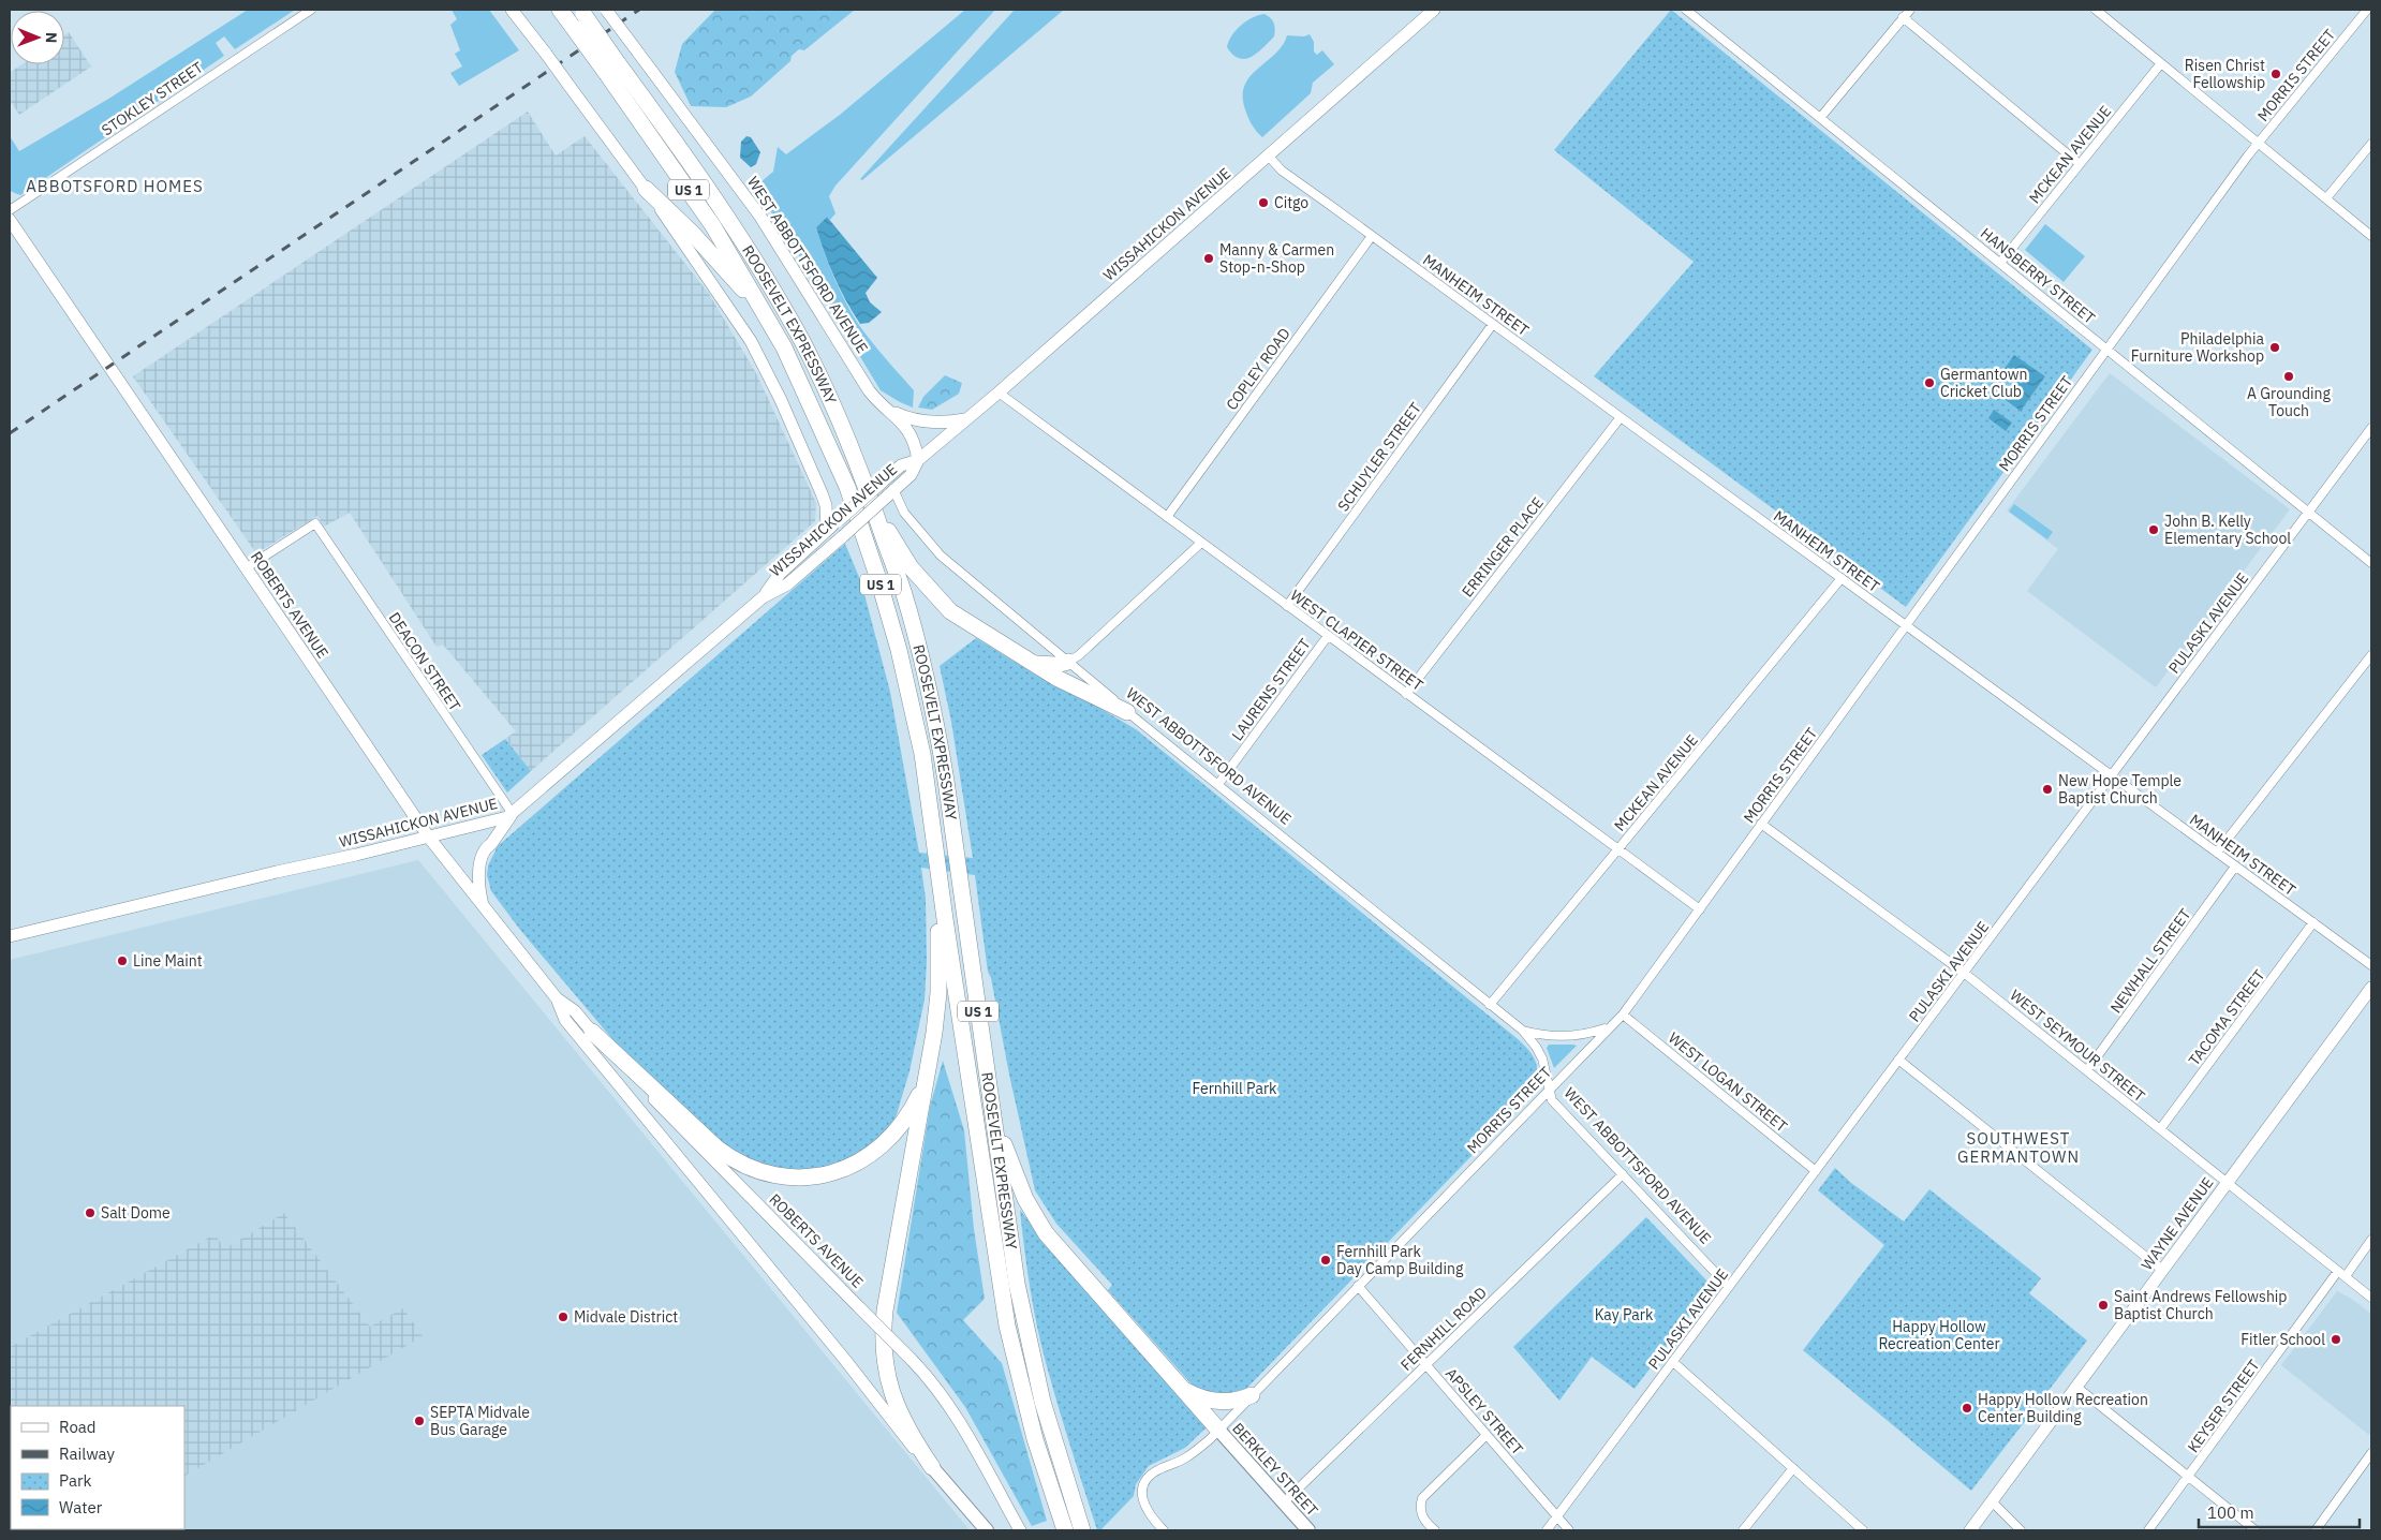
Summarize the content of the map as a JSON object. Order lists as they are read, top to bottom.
{
  "streets": {
    "highway": ["US 1", "ROOSEVELT EXPRESSWAY"],
    "main road": ["ROBERTS AVENUE", "BERKLEY STREET"],
    "street": [
      "MORRIS STREET",
      "STOKLEY STREET",
      "MCKEAN AVENUE",
      "WISSAHICKON AVENUE",
      "WEST ABBOTTSFORD AVENUE",
      "HANSBERRY STREET",
      "MANHEIM STREET",
      "COPLEY ROAD",
      "SCHUYLER STREET",
      "ERRINGER PLACE",
      "PULASKI AVENUE",
      "WEST CLAPIER STREET",
      "DEACON STREET",
      "LAURENS STREET",
      "NEWHALL STREET",
      "TACOMA STREET",
      "WEST SEYMOUR STREET",
      "WEST LOGAN STREET",
      "WAYNE AVENUE",
      "FERNHILL ROAD",
      "KEYSER STREET",
      "APSLEY STREET"
    ]
  },
  "crossings": [
    ["MORRIS STREET", "WEST ABBOTTSFORD AVENUE"],
    ["MORRIS STREET", "HANSBERRY STREET"],
    ["MORRIS STREET", "MANHEIM STREET"],
    ["MORRIS STREET", "WEST CLAPIER STREET"],
    ["MORRIS STREET", "WEST SEYMOUR STREET"],
    ["MORRIS STREET", "WEST LOGAN STREET"],
    ["MORRIS STREET", "APSLEY STREET"],
    ["MORRIS STREET", "BERKLEY STREET"],
    ["MCKEAN AVENUE", "WEST ABBOTTSFORD AVENUE"],
    ["MCKEAN AVENUE", "HANSBERRY STREET"],
    ["MCKEAN AVENUE", "MANHEIM STREET"],
    ["MCKEAN AVENUE", "WEST CLAPIER STREET"],
    ["WISSAHICKON AVENUE", "WEST ABBOTTSFORD AVENUE"],
    ["WISSAHICKON AVENUE", "MANHEIM STREET"],
    ["WISSAHICKON AVENUE", "ROBERTS AVENUE"],
    ["WISSAHICKON AVENUE", "WEST CLAPIER STREET"],
    ["WISSAHICKON AVENUE", "DEACON STREET"],
    ["WEST ABBOTTSFORD AVENUE", "PULASKI AVENUE"],
    ["WEST ABBOTTSFORD AVENUE", "LAURENS STREET"],
    ["WEST ABBOTTSFORD AVENUE", "FERNHILL ROAD"],
    ["HANSBERRY STREET", "PULASKI AVENUE"],
    ["MANHEIM STREET", "COPLEY ROAD"],
    ["MANHEIM STREET", "SCHUYLER STREET"],
    ["MANHEIM STREET", "ERRINGER PLACE"],
    ["MANHEIM STREET", "PULASKI AVENUE"],
    ["MANHEIM STREET", "NEWHALL STREET"],
    ["MANHEIM STREET", "TACOMA STREET"],
    ["COPLEY ROAD", "WEST CLAPIER STREET"],
    ["SCHUYLER STREET", "WEST CLAPIER STREET"],
    ["ERRINGER PLACE", "WEST CLAPIER STREET"],
    ["ROBERTS AVENUE", "DEACON STREET"],
    ["PULASKI AVENUE", "WEST SEYMOUR STREET"],
    ["PULASKI AVENUE", "WEST LOGAN STREET"],
    ["PULASKI AVENUE", "APSLEY STREET"],
    ["WEST CLAPIER STREET", "LAURENS STREET"],
    ["NEWHALL STREET", "WEST SEYMOUR STREET"],
    ["TACOMA STREET", "WEST SEYMOUR STREET"],
    ["WEST SEYMOUR STREET", "WAYNE AVENUE"],
    ["WEST SEYMOUR STREET", "KEYSER STREET"],
    ["FERNHILL ROAD", "APSLEY STREET"],
    ["FERNHILL ROAD", "BERKLEY STREET"]
  ],
  "districts": ["ABBOTSFORD HOMES", "SOUTHWEST GERMANTOWN"],
  "parks": ["Fernhill Park", "Kay Park", "Happy Hollow Recreation Center"],
  "places": [
    "Risen Christ Fellowship",
    "Citgo",
    "Manny & Carmen Stop-n-Shop",
    "Philadelphia Furniture Workshop",
    "A Grounding Touch",
    "Germantown Cricket Club",
    "John B. Kelly Elementary School",
    "New Hope Temple Baptist Church",
    "Line Maint",
    "Salt Dome",
    "Fernhill Park Day Camp Building",
    "Saint Andrews Fellowship Baptist Church",
    "Midvale District",
    "Fitler School",
    "Happy Hollow Recreation Center Building",
    "SEPTA Midvale Bus Garage"
  ],
  "legend": [
    "Road",
    "Railway",
    "Park",
    "Water"
  ],
  "scale_bar": "100 m",
  "north": "right"
}
